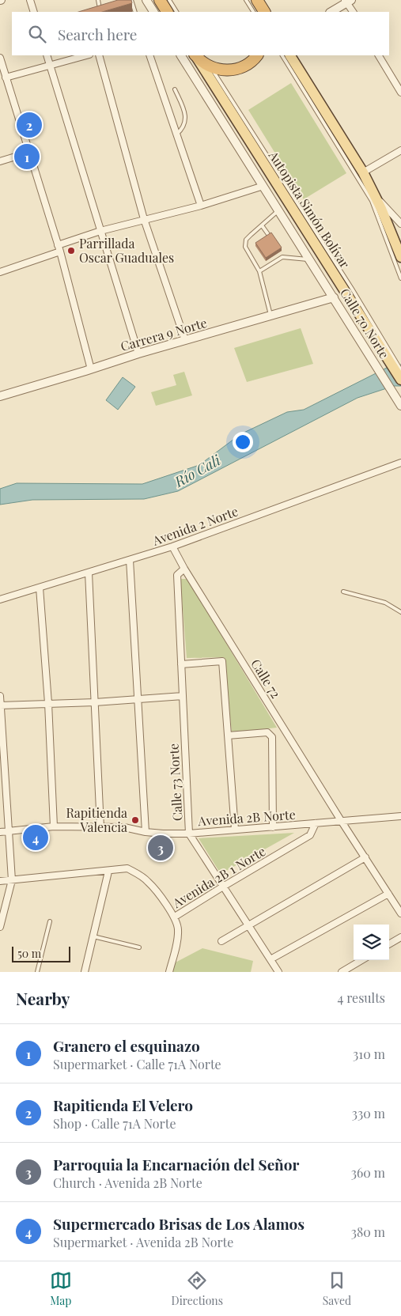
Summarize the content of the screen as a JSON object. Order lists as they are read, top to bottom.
{
  "streets": {
    "main road": ["Autopista Simón Bolívar"],
    "street": [
      "Calle 70 Norte",
      "Carrera 9 Norte",
      "Avenida 2 Norte",
      "Calle 72",
      "Calle 73 Norte",
      "Avenida 2B Norte",
      "Avenida 2B 1 Norte"
    ]
  },
  "crossings": [
    ["Calle 70 Norte", "Carrera 9 Norte"],
    ["Avenida 2 Norte", "Calle 72"],
    ["Calle 72", "Calle 73 Norte"],
    ["Calle 72", "Avenida 2B Norte"],
    ["Calle 73 Norte", "Avenida 2B Norte"],
    ["Calle 73 Norte", "Avenida 2B 1 Norte"],
    ["Avenida 2B Norte", "Avenida 2B 1 Norte"]
  ],
  "water": ["Río Cali"],
  "places": ["Parrillada Oscar Guaduales", "Rapitienda Valencia"],
  "scale_bar": "50 m",
  "page": {
    "search": "Search here",
    "pins": [
      "2",
      "1",
      "4",
      "3"
    ],
    "scale": "50 m",
    "heading": ["Nearby", "4 results"],
    "list": [
      {
        "mark": "1",
        "name": "Granero el esquinazo",
        "note": "Supermarket · Calle 71A Norte",
        "value": "310 m"
      },
      {
        "mark": "2",
        "name": "Rapitienda El Velero",
        "note": "Shop · Calle 71A Norte",
        "value": "330 m"
      },
      {
        "mark": "3",
        "name": "Parroquia la Encarnación del Señor",
        "note": "Church · Avenida 2B Norte",
        "value": "360 m"
      },
      {
        "mark": "4",
        "name": "Supermercado Brisas de Los Alamos",
        "note": "Supermarket · Avenida 2B Norte",
        "value": "380 m"
      }
    ],
    "nav": ["Map", "Directions", "Saved"]
  }
}
